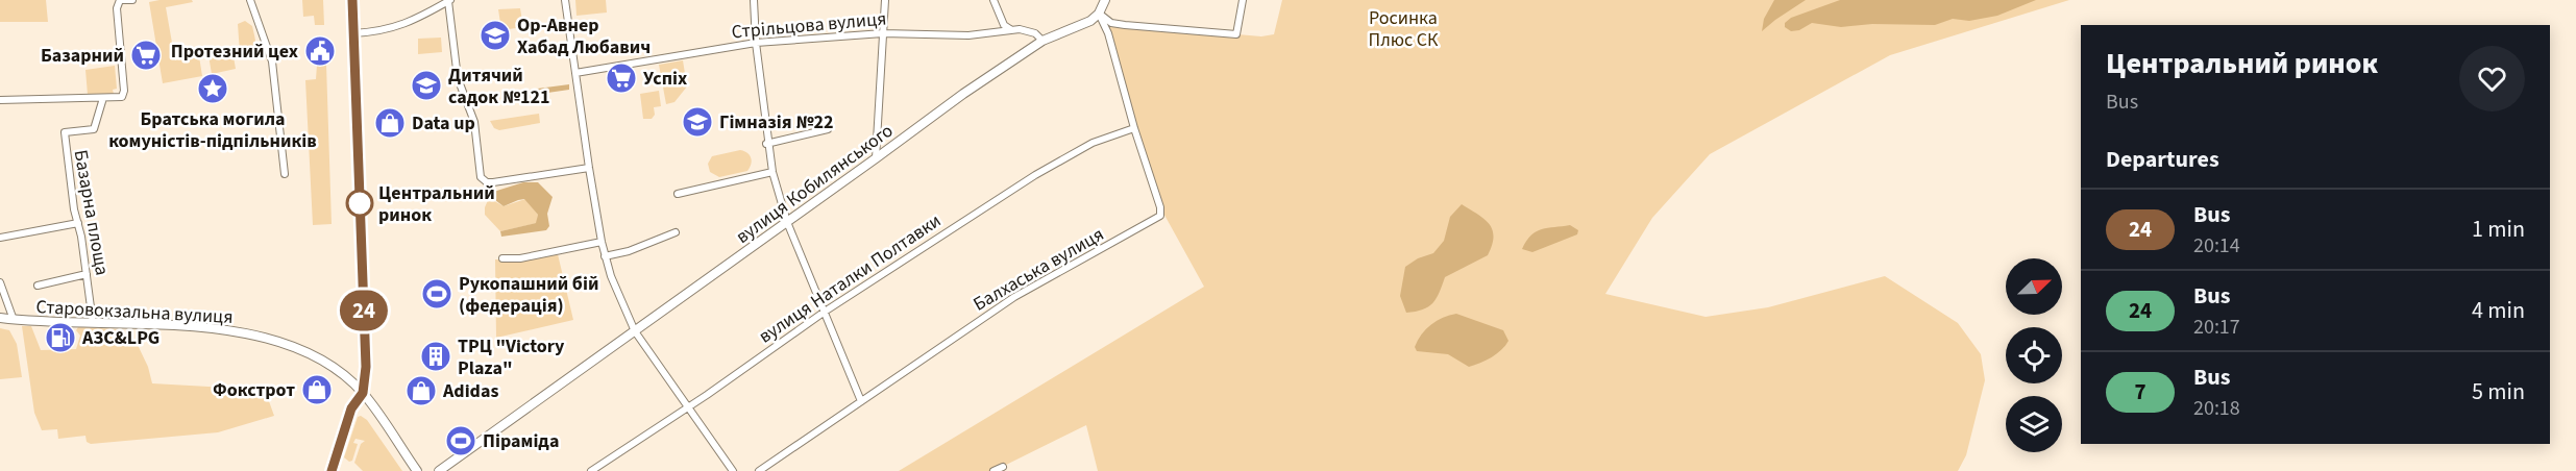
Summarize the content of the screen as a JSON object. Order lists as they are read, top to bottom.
{
  "streets": {
    "main road": ["вулиця Кобилянського", "Старовокзальна вулиця"],
    "street": [
      "Стрільцова вулиця",
      "Базарна площа",
      "Балхаська вулиця",
      "вулиця Наталки Полтавки"
    ]
  },
  "crossings": [
    ["Стрільцова вулиця", "вулиця Кобилянського"],
    ["вулиця Кобилянського", "Балхаська вулиця"],
    ["Базарна площа", "Старовокзальна вулиця"],
    ["Балхаська вулиця", "вулиця Наталки Полтавки"]
  ],
  "parks": ["Росинка Плюс СК"],
  "places": {
    "school or university": ["Ор-Авнер Хабад Любавич", "Дитячий садок №121", "Гімназія №22"],
    "public building": ["Протезний цех"],
    "supermarket": ["Базарний", "Успіх"],
    "place": ["Братська могила комуністів-підпільників"],
    "shop": ["Data up", "Фокстрот", "Adidas"],
    "other": ["Центральний ринок"],
    "sports": ["Рукопашний бій (федерація)", "Піраміда"],
    "fuel station": ["АЗС&LPG"],
    "building": ["ТРЦ \"Victory Plaza\""]
  },
  "lines": ["bus line 24"],
  "north": "top right",
  "page": {
    "on_map": "24",
    "heading": [
      ["Центральний ринок", "Bus"],
      "Departures"
    ],
    "list": [
      {
        "mark": "24",
        "name": "Bus",
        "note": "20:14",
        "value": "1 min"
      },
      {
        "mark": "24",
        "name": "Bus",
        "note": "20:17",
        "value": "4 min"
      },
      {
        "mark": "7",
        "name": "Bus",
        "note": "20:18",
        "value": "5 min"
      }
    ]
  }
}
